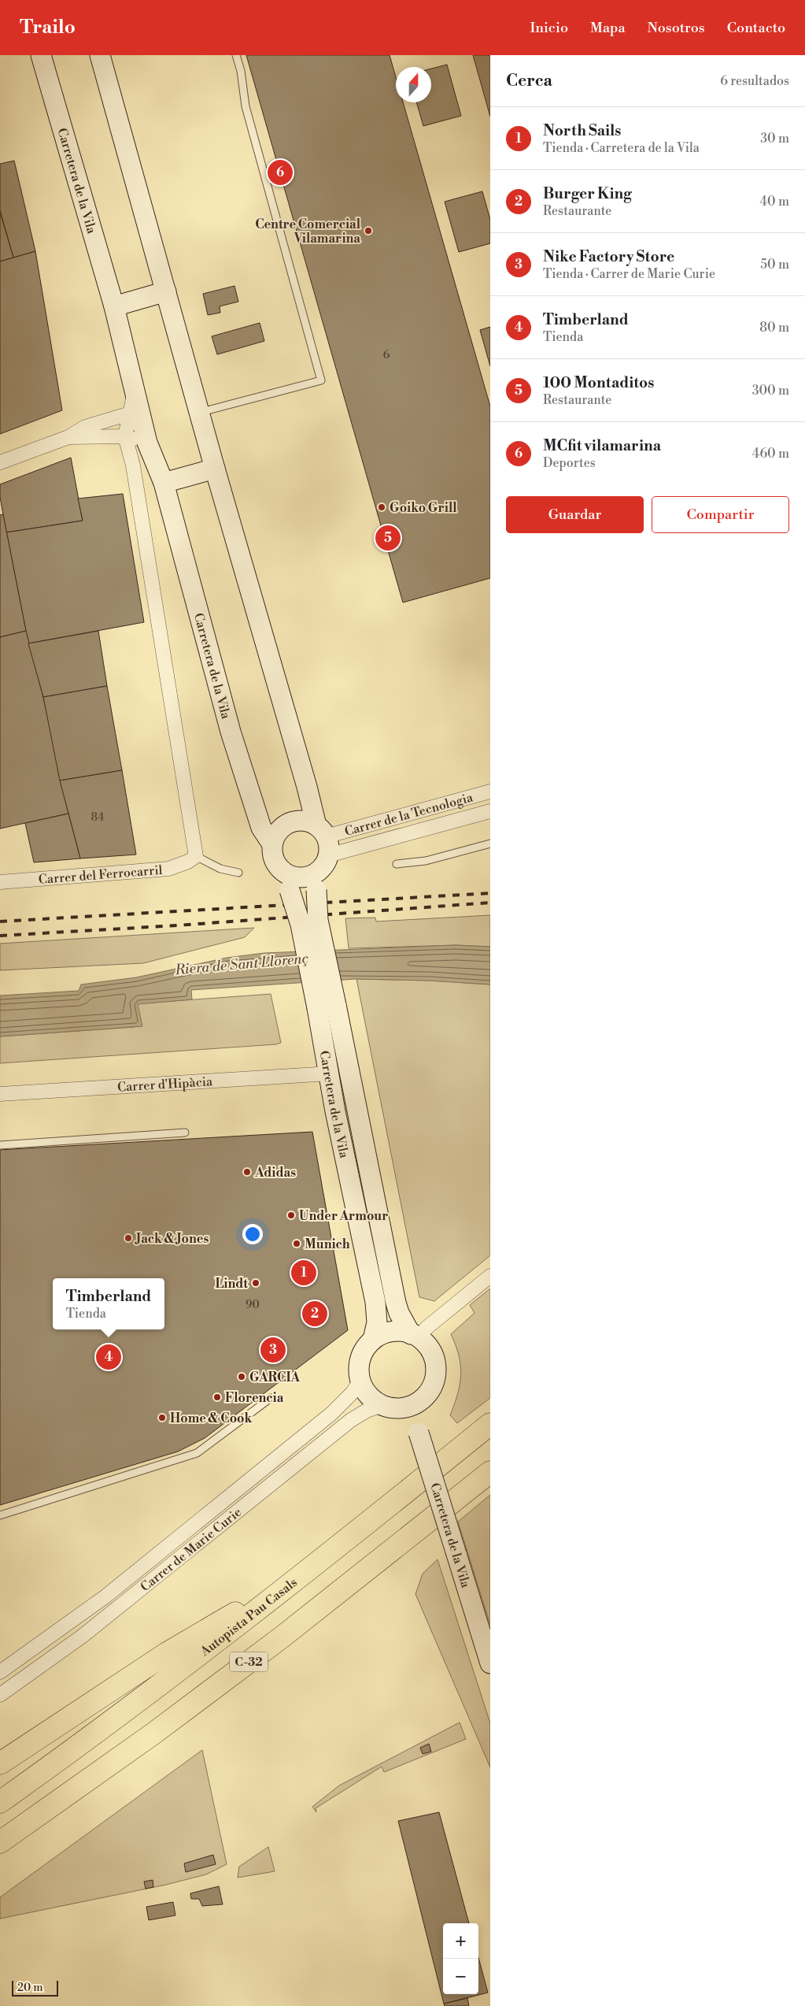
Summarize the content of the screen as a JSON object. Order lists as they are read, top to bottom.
{
  "streets": {
    "highway": ["Autopista Pau Casals", "C-32"],
    "street": [
      "Carretera de la Vila",
      "Carrer de la Tecnologia",
      "Carrer del Ferrocarril",
      "Carrer d'Hipàcia",
      "Carrer de Marie Curie"
    ]
  },
  "crossings": [
    ["Carretera de la Vila", "Carrer de la Tecnologia"],
    ["Carretera de la Vila", "Carrer d'Hipàcia"],
    ["Carretera de la Vila", "Carrer de Marie Curie"]
  ],
  "water": ["Riera de Sant Llorenç"],
  "places": [
    "Centre Comercial Vilamarina",
    "Goiko Grill",
    "Adidas",
    "Under Armour",
    "Jack & Jones",
    "Munich",
    "Lindt",
    "GARCIA",
    "Florencia",
    "Home & Cook"
  ],
  "house_numbers": ["6", "84", "90"],
  "scale_bar": "20 m",
  "north": "top",
  "page": {
    "header": "Trailo",
    "nav": [
      "Inicio",
      "Mapa",
      "Nosotros",
      "Contacto"
    ],
    "heading": ["Cerca", "6 resultados"],
    "list": [
      {
        "mark": "1",
        "name": "North Sails",
        "note": "Tienda · Carretera de la Vila",
        "value": "30 m"
      },
      {
        "mark": "2",
        "name": "Burger King",
        "note": "Restaurante",
        "value": "40 m"
      },
      {
        "mark": "3",
        "name": "Nike Factory Store",
        "note": "Tienda · Carrer de Marie Curie",
        "value": "50 m"
      },
      {
        "mark": "4",
        "name": "Timberland",
        "note": "Tienda",
        "value": "80 m"
      },
      {
        "mark": "5",
        "name": "100 Montaditos",
        "note": "Restaurante",
        "value": "300 m"
      },
      {
        "mark": "6",
        "name": "MCfit vilamarina",
        "note": "Deportes",
        "value": "460 m"
      }
    ],
    "pins": [
      "6",
      "5",
      "1",
      "2",
      "3",
      "4"
    ],
    "buttons": ["Guardar", "Compartir"],
    "popup": ["Timberland", "Tienda"],
    "map_buttons": ["+", "−"],
    "scale": "20 m"
  }
}
